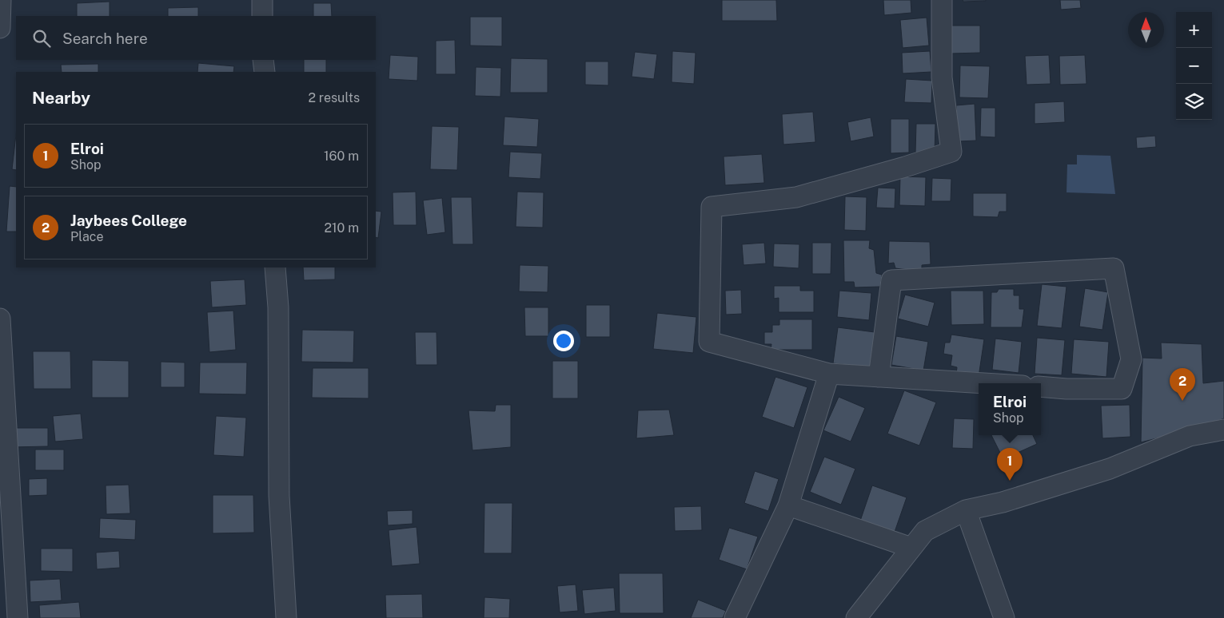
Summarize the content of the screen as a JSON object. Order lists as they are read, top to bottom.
{
  "north": "top",
  "page": {
    "map_buttons": ["+", "−"],
    "search": "Search here",
    "heading": ["Nearby", "2 results"],
    "list": [
      {
        "mark": "1",
        "name": "Elroi",
        "note": "Shop",
        "value": "160 m"
      },
      {
        "mark": "2",
        "name": "Jaybees College",
        "note": "Place",
        "value": "210 m"
      }
    ],
    "pins": ["2", "1"],
    "popup": ["Elroi", "Shop"]
  }
}
